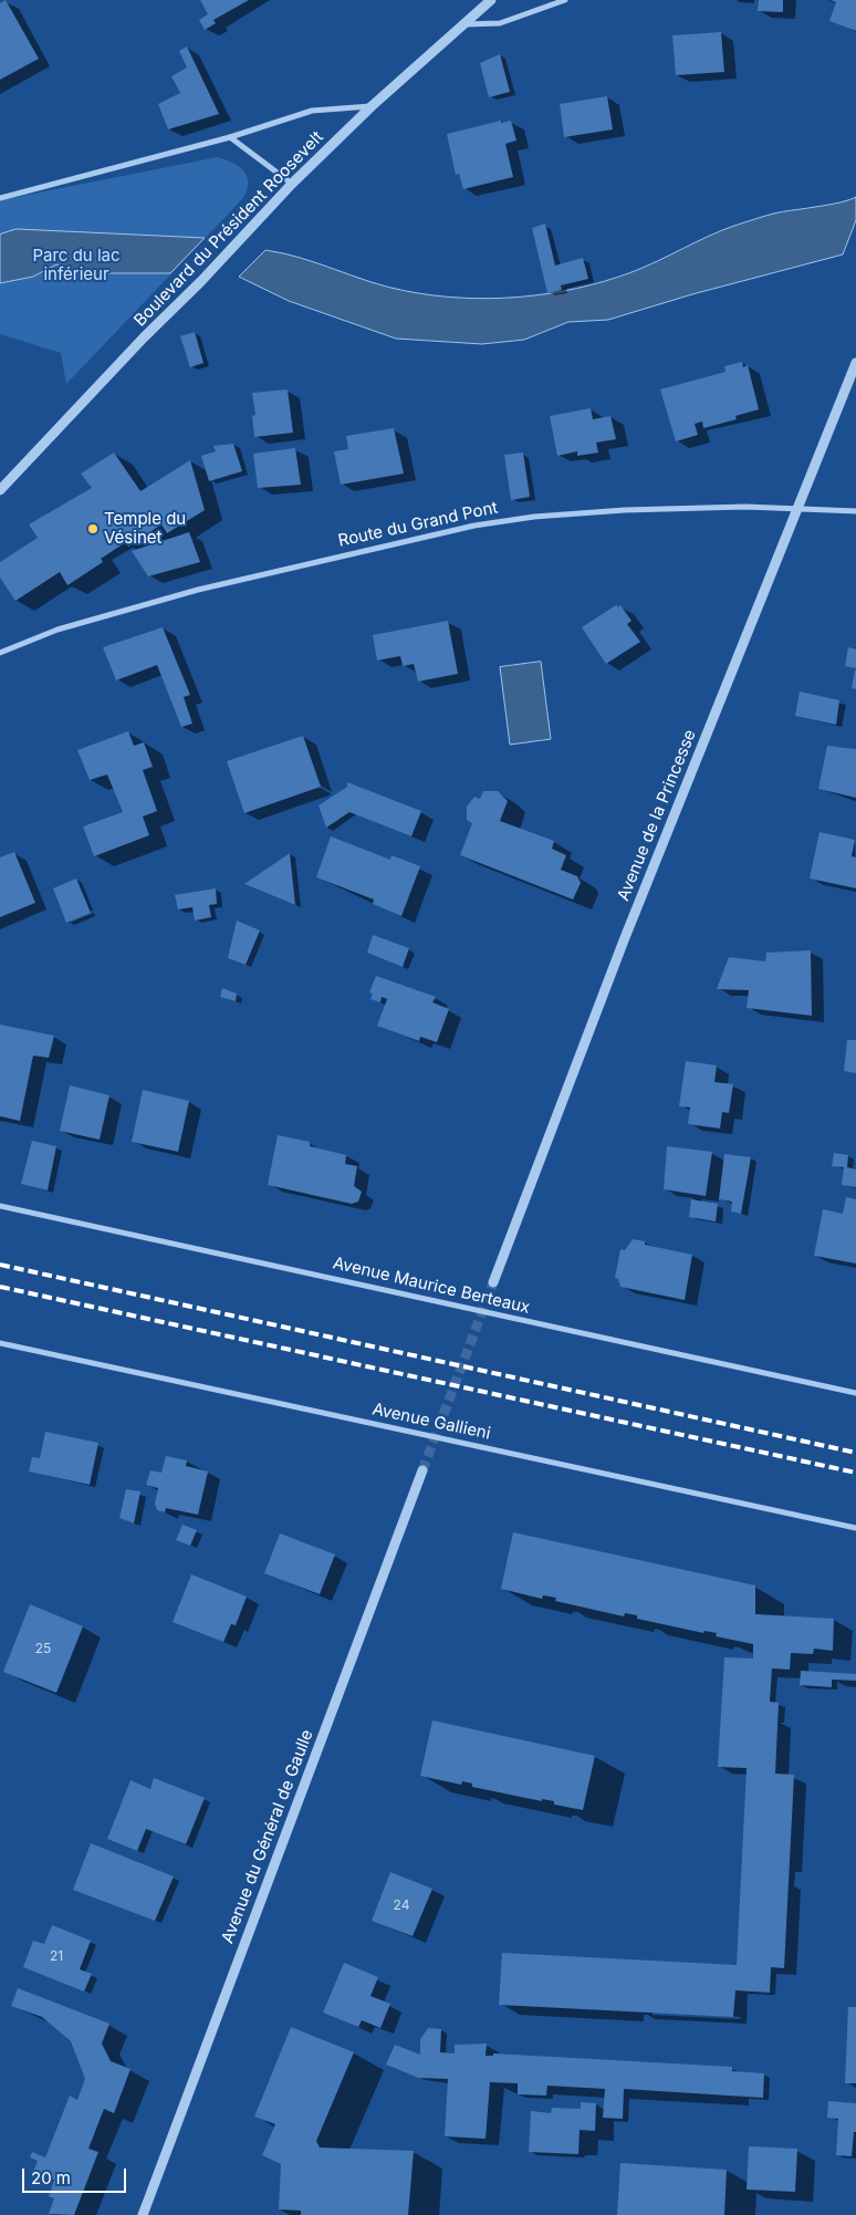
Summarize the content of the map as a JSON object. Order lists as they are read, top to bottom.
{
  "streets": {
    "street": [
      "Boulevard du Président Roosevelt",
      "Route du Grand Pont",
      "Avenue de la Princesse",
      "Avenue Maurice Berteaux",
      "Avenue Gallieni",
      "Avenue du Général de Gaulle"
    ]
  },
  "crossings": [
    ["Route du Grand Pont", "Avenue de la Princesse"]
  ],
  "parks": ["Parc du lac inférieur"],
  "places": ["Temple du Vésinet"],
  "house_numbers": ["25", "24", "21"],
  "scale_bar": "20 m"
}
